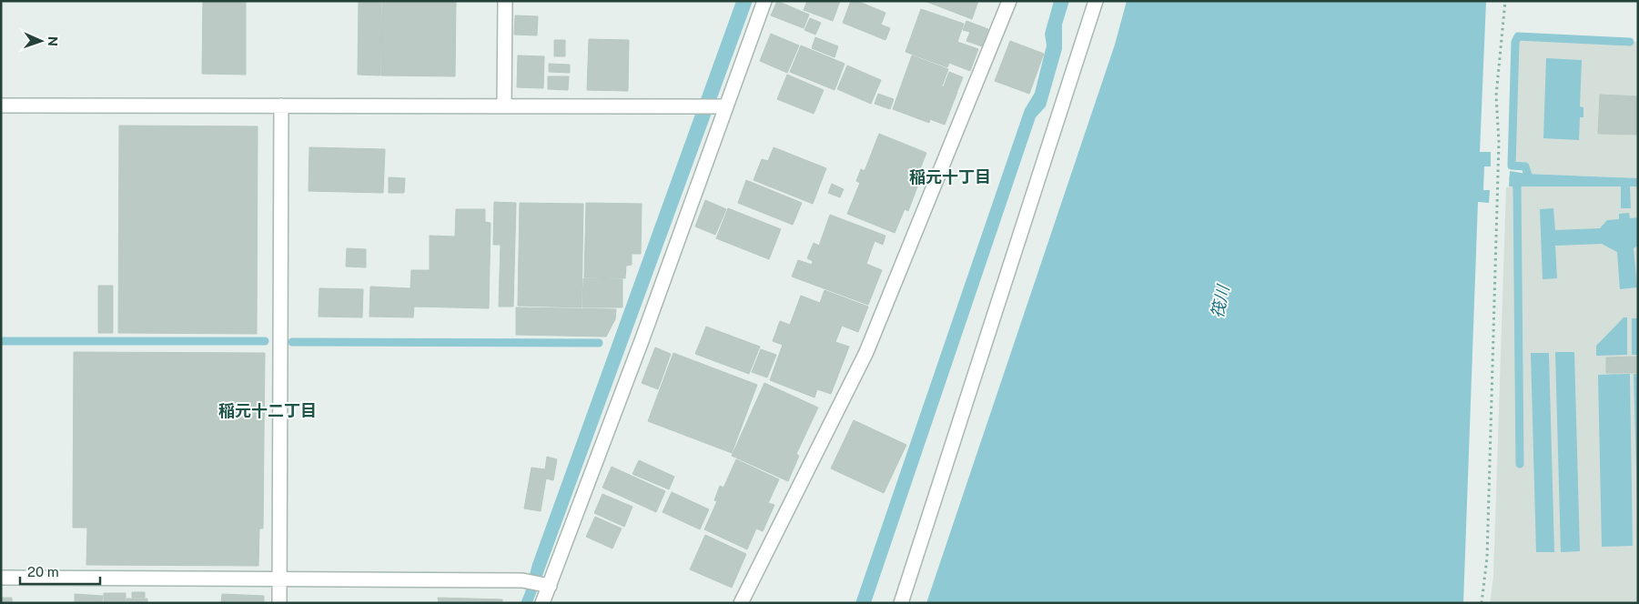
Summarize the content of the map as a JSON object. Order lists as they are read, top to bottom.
{
  "districts": ["稲元十丁目", "稲元十二丁目"],
  "water": ["筏川"],
  "scale_bar": "20 m",
  "north": "right"
}
